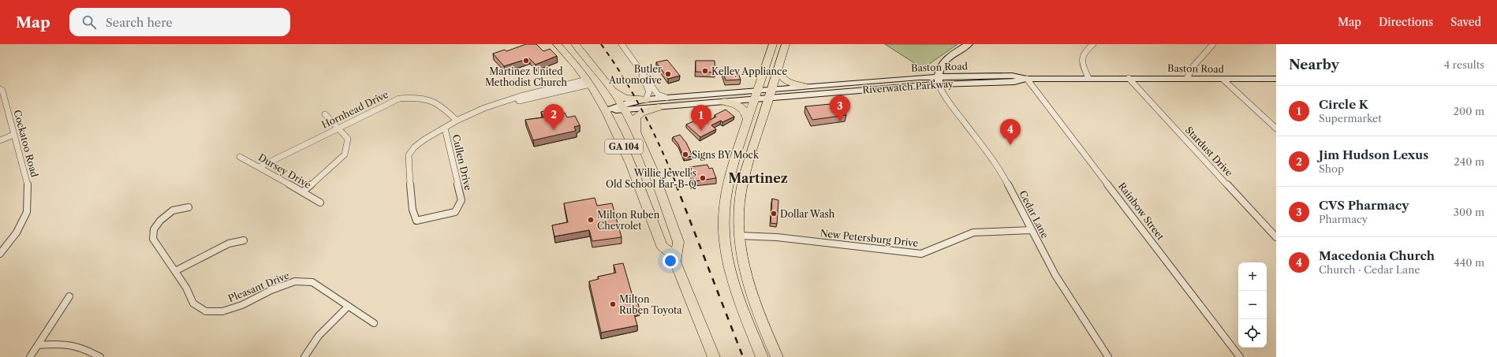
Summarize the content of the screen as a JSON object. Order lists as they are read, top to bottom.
{
  "streets": {
    "main road": ["Baston Road", "Riverwatch Parkway", "GA 104"],
    "street": [
      "Hornhead Drive",
      "Cockatoo Road",
      "Stardust Drive",
      "Cullen Drive",
      "Dursey Drive",
      "Rainbow Street",
      "Cedar Lane",
      "New Petersburg Drive",
      "Pleasant Drive"
    ]
  },
  "crossings": [
    ["Baston Road", "Riverwatch Parkway"],
    ["Baston Road", "Stardust Drive"],
    ["Baston Road", "Rainbow Street"],
    ["Baston Road", "Cedar Lane"],
    ["Riverwatch Parkway", "GA 104"],
    ["Riverwatch Parkway", "Rainbow Street"],
    ["Riverwatch Parkway", "Cedar Lane"],
    ["Hornhead Drive", "Dursey Drive"],
    ["Cedar Lane", "New Petersburg Drive"]
  ],
  "districts": ["Martinez"],
  "places": [
    "Martinez United Methodist Church",
    "Kelley Appliance",
    "Butler Automotive",
    "Signs BY Mock",
    "Willie Jewell's Old School Bar-B-Q",
    "Dollar Wash",
    "Milton Ruben Chevrolet",
    "Milton Ruben Toyota"
  ],
  "page": {
    "header": "Map",
    "search": "Search here",
    "nav": ["Map", "Directions", "Saved"],
    "heading": ["Nearby", "4 results"],
    "list": [
      {
        "mark": "1",
        "name": "Circle K",
        "note": "Supermarket",
        "value": "200 m"
      },
      {
        "mark": "2",
        "name": "Jim Hudson Lexus",
        "note": "Shop",
        "value": "240 m"
      },
      {
        "mark": "3",
        "name": "CVS Pharmacy",
        "note": "Pharmacy",
        "value": "300 m"
      },
      {
        "mark": "4",
        "name": "Macedonia Church",
        "note": "Church · Cedar Lane",
        "value": "440 m"
      }
    ],
    "pins": [
      "3",
      "2",
      "1",
      "4"
    ],
    "map_buttons": ["+", "−"]
  }
}
